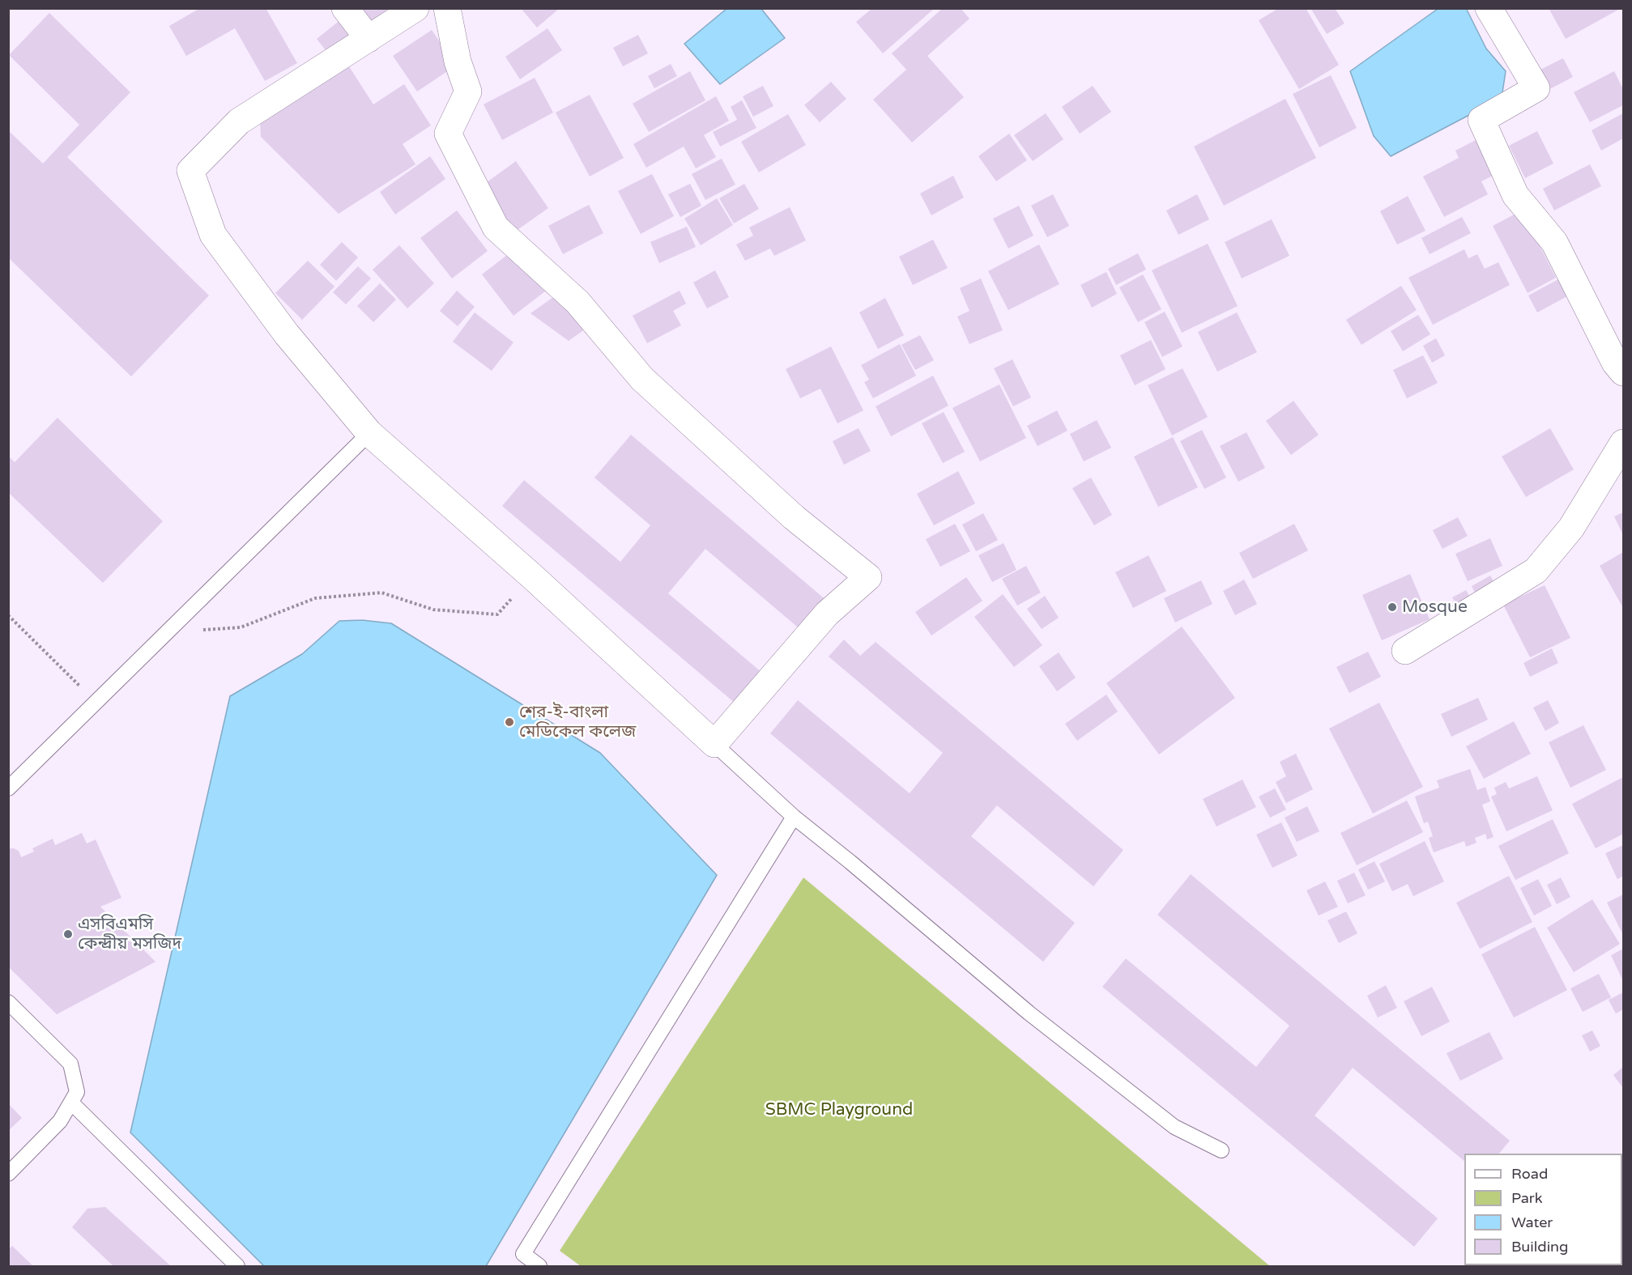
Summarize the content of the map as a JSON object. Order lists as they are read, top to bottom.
{
  "parks": ["SBMC Playground"],
  "places": ["Mosque", "শের-ই-বাংলা মেডিকেল কলেজ", "এসবিএমসি কেন্দ্রীয় মসজিদ"],
  "legend": [
    "Road",
    "Park",
    "Water",
    "Building"
  ]
}
